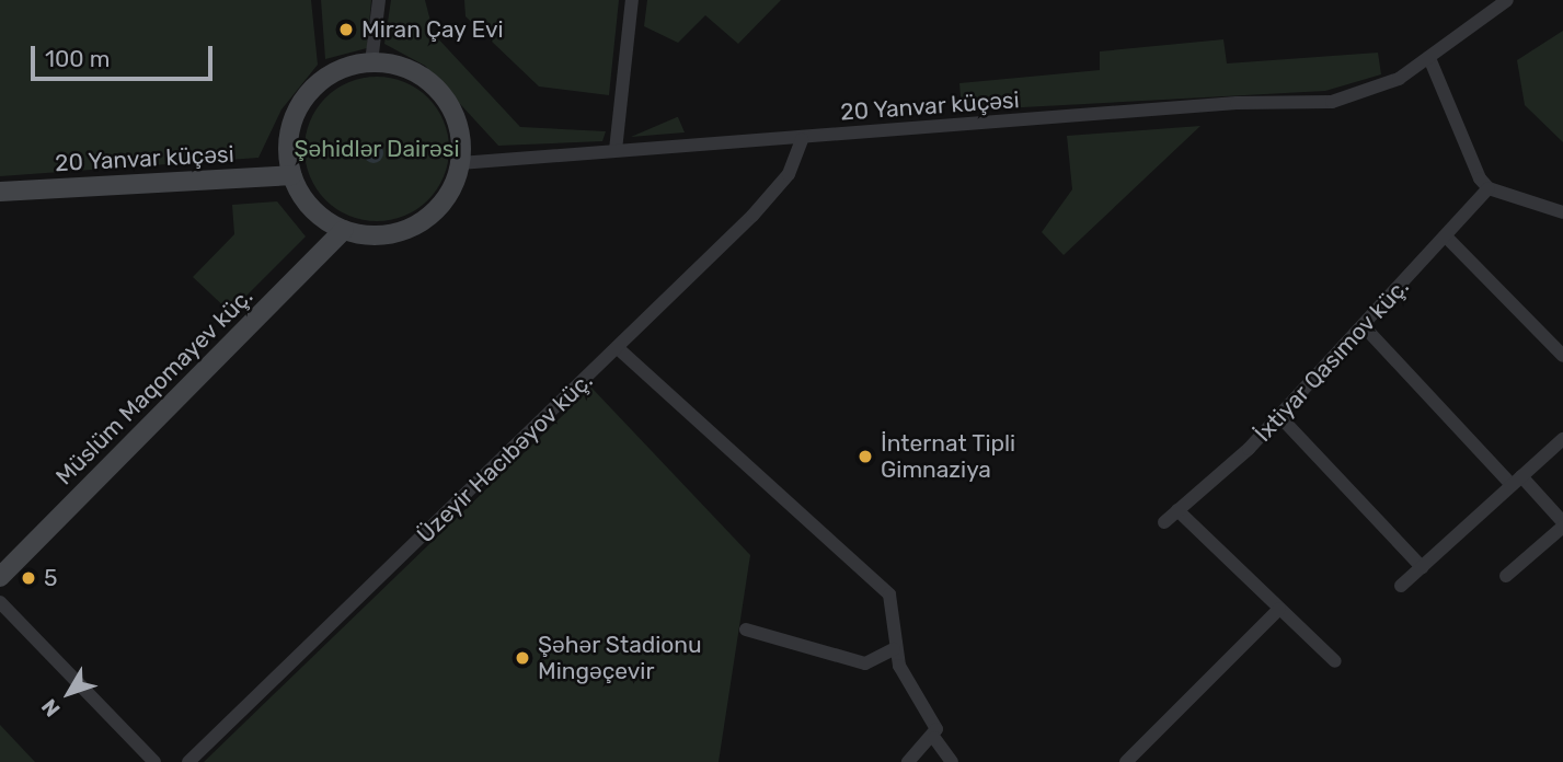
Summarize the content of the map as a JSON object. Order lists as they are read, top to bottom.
{
  "streets": {
    "main road": ["20 Yanvar küçəsi", "Müslüm Maqomayev küç."],
    "street": ["İxtiyar Qasımov küç.", "Üzeyir Hacıbəyov küç."]
  },
  "crossings": [
    ["20 Yanvar küçəsi", "Müslüm Maqomayev küç."],
    ["20 Yanvar küçəsi", "Üzeyir Hacıbəyov küç."]
  ],
  "parks": ["Şəhidlər Dairəsi"],
  "places": [
    "Miran Çay Evi",
    "İnternat Tipli Gimnaziya",
    "5",
    "Şəhər Stadionu Mingəçevir"
  ],
  "scale_bar": "100 m",
  "north": "bottom left"
}
